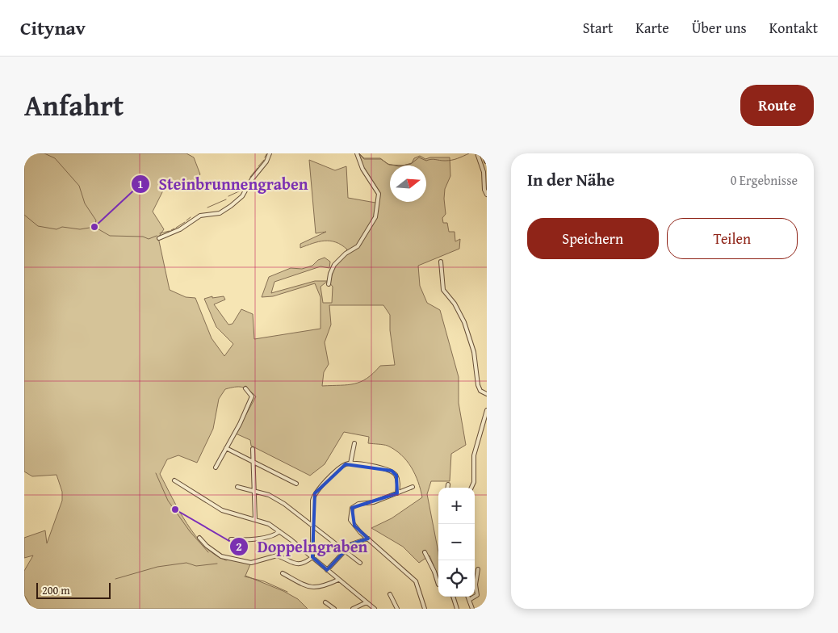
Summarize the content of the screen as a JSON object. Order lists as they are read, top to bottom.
{
  "places": ["Steinbrunnengraben", "Doppelngraben"],
  "scale_bar": "200 m",
  "north": "right",
  "page": {
    "header": "Citynav",
    "nav": [
      "Start",
      "Karte",
      "Über uns",
      "Kontakt"
    ],
    "title": "Anfahrt",
    "buttons": [
      "Route",
      ["Speichern", "Teilen"]
    ],
    "heading": ["In der Nähe", "0 Ergebnisse"],
    "map_buttons": ["+", "−"],
    "scale": "200 m"
  }
}
